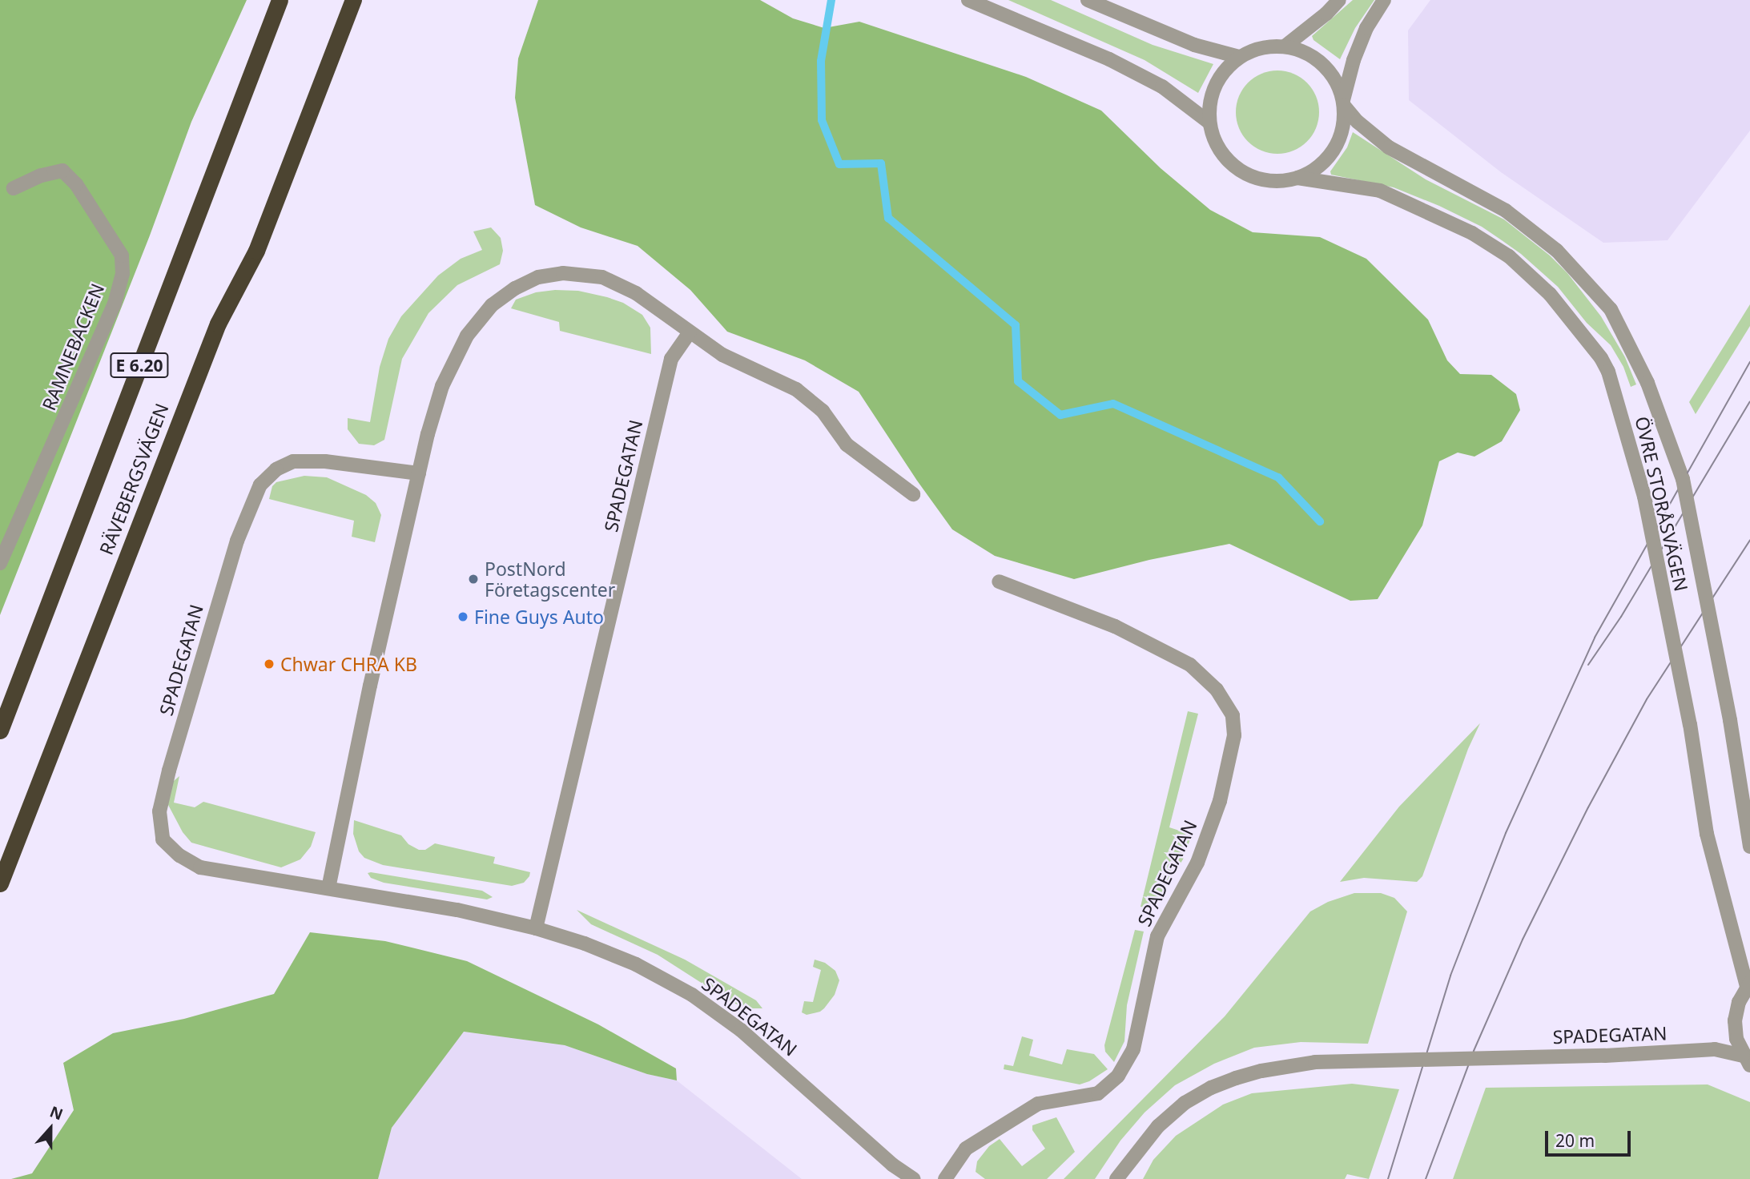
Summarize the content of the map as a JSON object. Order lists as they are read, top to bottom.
{
  "streets": {
    "highway": ["E 6.20", "RÄVEBERGSVÄGEN"],
    "street": ["RAMNEBACKEN", "SPADEGATAN", "ÖVRE STORÅSVÄGEN"]
  },
  "crossings": [
    ["SPADEGATAN", "ÖVRE STORÅSVÄGEN"]
  ],
  "places": ["PostNord Företagscenter", "Fine Guys Auto", "Chwar CHRA KB"],
  "scale_bar": "20 m",
  "north": "top"
}
